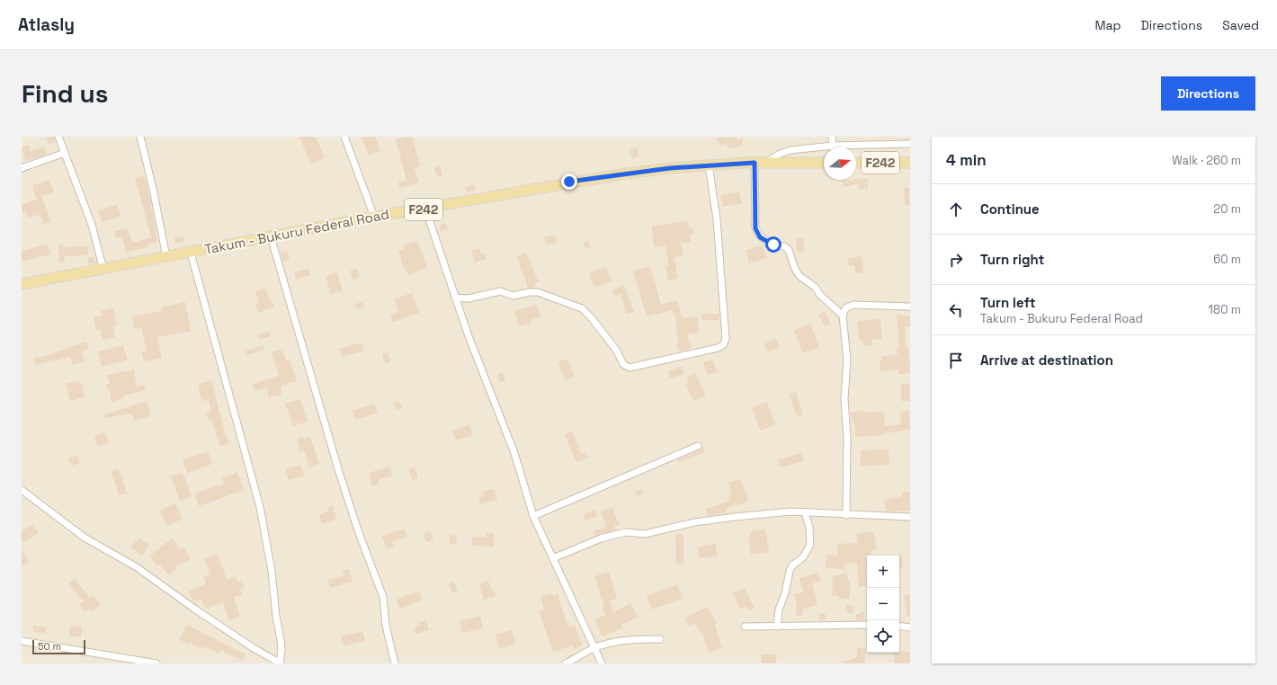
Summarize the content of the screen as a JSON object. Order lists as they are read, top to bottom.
{
  "streets": {
    "main road": ["F242", "Takum - Bukuru Federal Road"]
  },
  "scale_bar": "50 m",
  "north": "right",
  "page": {
    "header": "Atlasly",
    "nav": ["Map", "Directions", "Saved"],
    "buttons": "Directions",
    "title": "Find us",
    "heading": ["4 min", "Walk · 260 m"],
    "list": [
      ["Continue", "20 m"],
      ["Turn right", "60 m"],
      ["Turn left", "Takum - Bukuru Federal Road", "180 m"],
      "Arrive at destination"
    ],
    "map_buttons": ["+", "−"],
    "scale": "50 m"
  }
}
